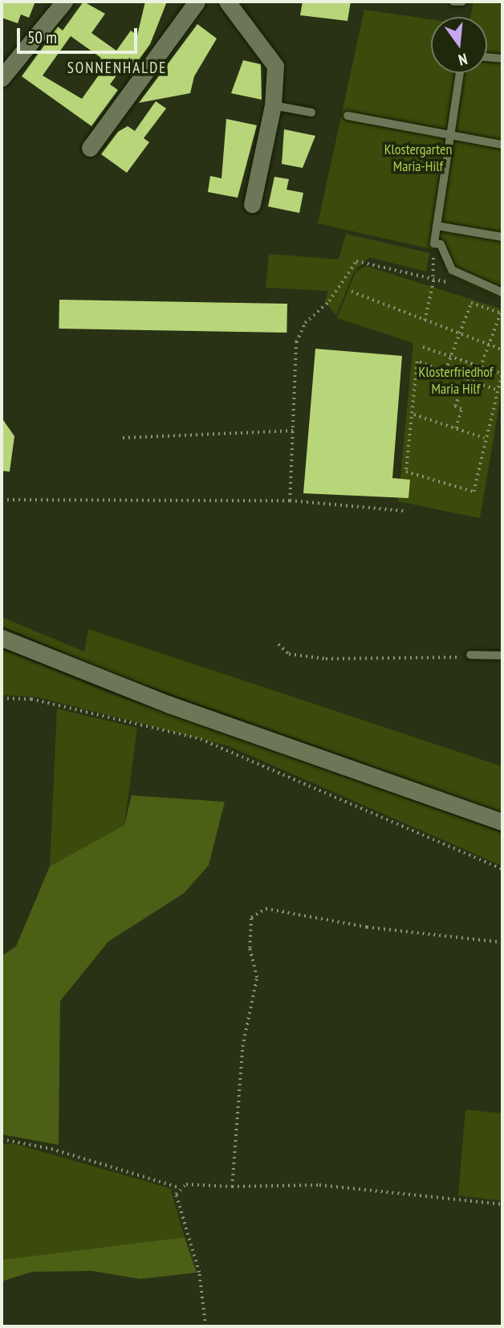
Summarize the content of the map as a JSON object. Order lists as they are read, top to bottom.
{
  "districts": ["SONNENHALDE"],
  "parks": ["Klostergarten Maria-Hilf", "Klosterfriedhof Maria Hilf"],
  "scale_bar": "50 m",
  "north": "bottom"
}
